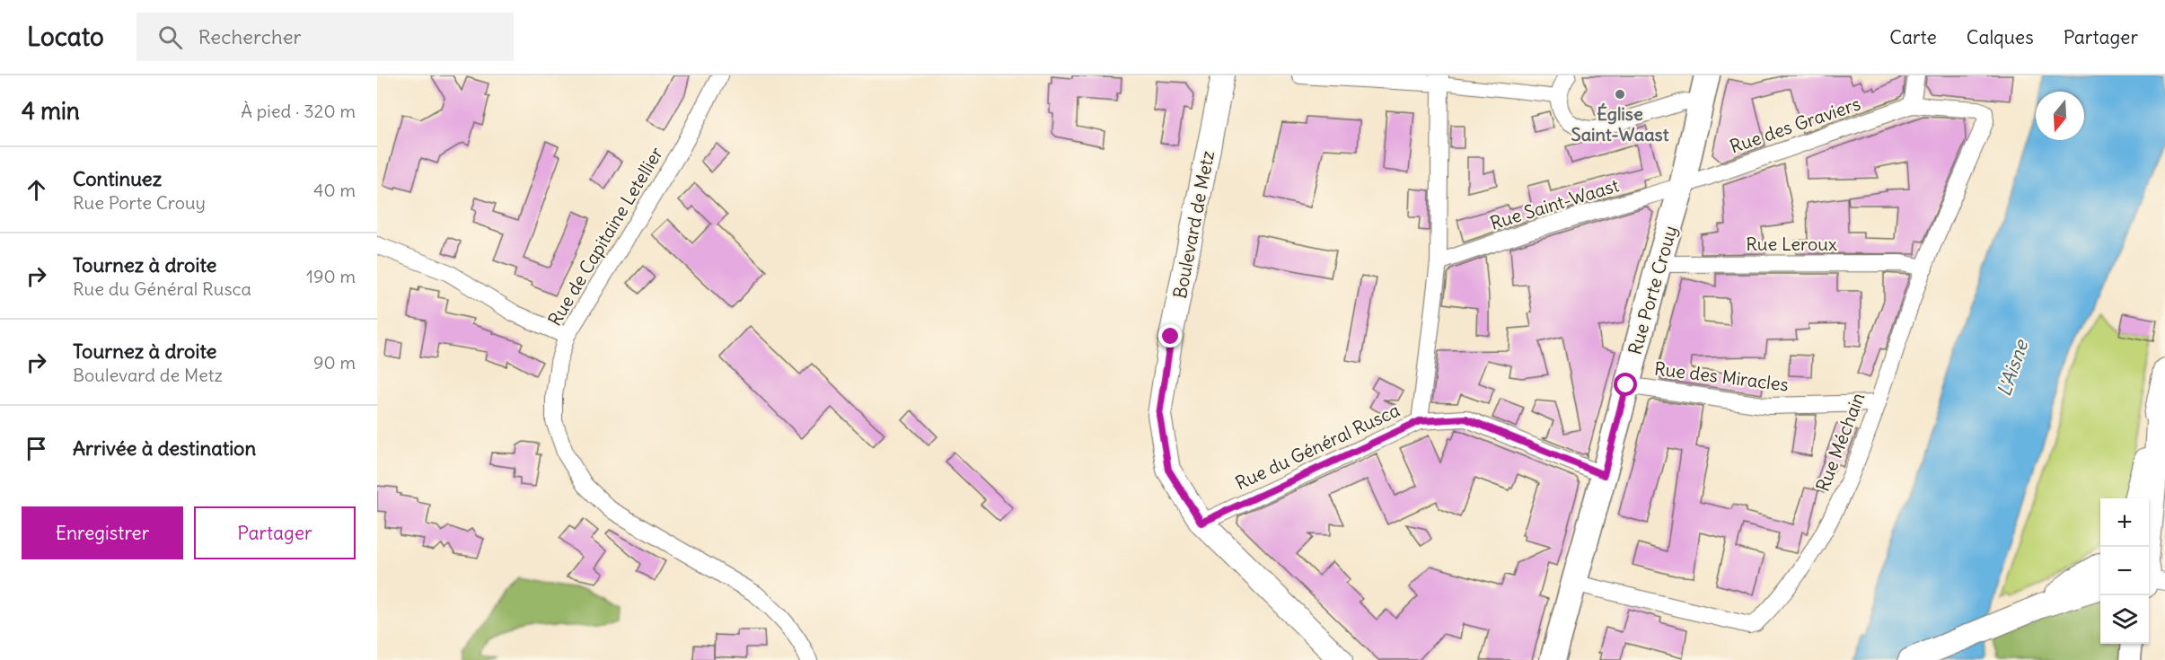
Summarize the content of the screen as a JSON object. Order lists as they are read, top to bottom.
{
  "streets": {
    "main road": ["Boulevard de Metz", "Rue Porte Crouy"],
    "street": [
      "Rue des Graviers",
      "Rue Saint-Waast",
      "Rue de Capitaine Letellier",
      "Rue Leroux",
      "Rue des Miracles",
      "Rue Méchain",
      "Rue du Général Rusca"
    ]
  },
  "crossings": [
    ["Rue des Graviers", "Rue Saint-Waast"],
    ["Rue des Graviers", "Rue Porte Crouy"],
    ["Rue des Graviers", "Rue Méchain"],
    ["Rue Saint-Waast", "Rue Porte Crouy"],
    ["Boulevard de Metz", "Rue du Général Rusca"],
    ["Rue Leroux", "Rue Porte Crouy"],
    ["Rue Leroux", "Rue Méchain"],
    ["Rue Porte Crouy", "Rue des Miracles"],
    ["Rue Porte Crouy", "Rue Méchain"],
    ["Rue Porte Crouy", "Rue du Général Rusca"],
    ["Rue des Miracles", "Rue Méchain"]
  ],
  "water": ["L'Aisne"],
  "places": ["Église Saint-Waast"],
  "north": "bottom",
  "page": {
    "header": "Locato",
    "search": "Rechercher",
    "nav": ["Carte", "Calques", "Partager"],
    "heading": ["4 min", "À pied · 320 m"],
    "list": [
      ["Continuez", "Rue Porte Crouy", "40 m"],
      ["Tournez à droite", "Rue du Général Rusca", "190 m"],
      ["Tournez à droite", "Boulevard de Metz", "90 m"],
      "Arrivée à destination"
    ],
    "buttons": ["Enregistrer", "Partager"],
    "map_buttons": ["+", "−"]
  }
}
